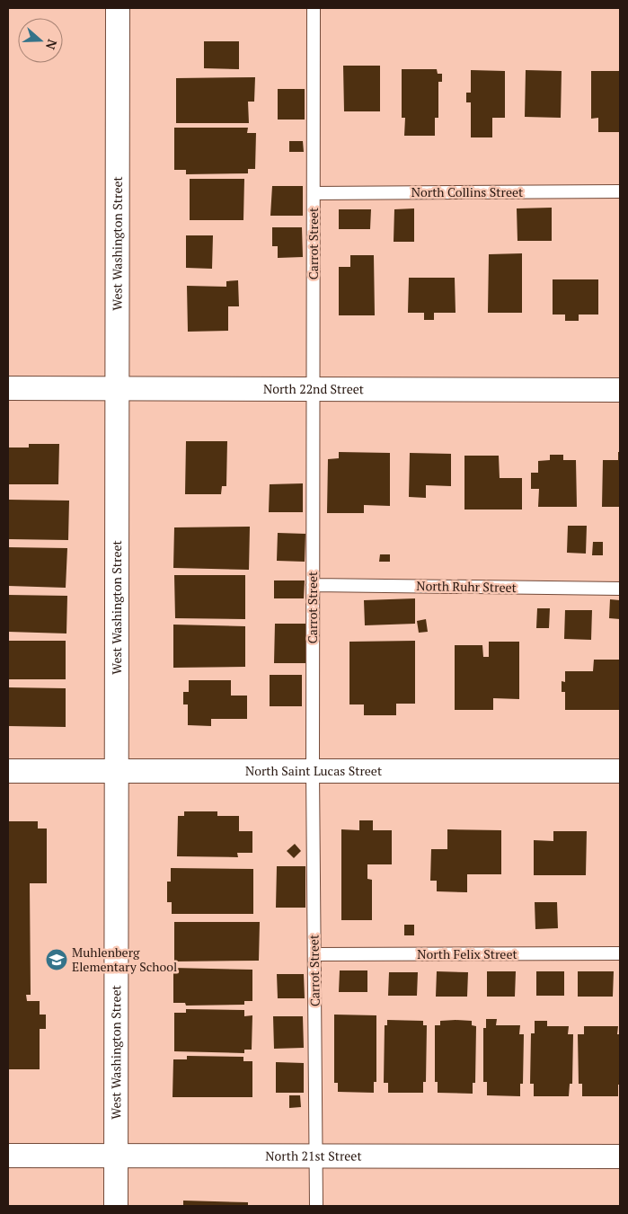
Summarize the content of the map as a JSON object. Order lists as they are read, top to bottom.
{
  "streets": {
    "street": [
      "West Washington Street",
      "North 22nd Street",
      "North Saint Lucas Street",
      "North 21st Street"
    ],
    "lane": [
      "North Collins Street",
      "Carrot Street",
      "North Ruhr Street",
      "North Felix Street"
    ]
  },
  "crossings": [
    ["North Collins Street", "Carrot Street"],
    ["West Washington Street", "North 22nd Street"],
    ["West Washington Street", "North Saint Lucas Street"],
    ["West Washington Street", "North 21st Street"],
    ["Carrot Street", "North 22nd Street"],
    ["Carrot Street", "North Ruhr Street"],
    ["Carrot Street", "North Saint Lucas Street"],
    ["Carrot Street", "North Felix Street"],
    ["Carrot Street", "North 21st Street"]
  ],
  "places": {
    "school or university": ["Muhlenberg Elementary School"]
  },
  "north": "right"
}
